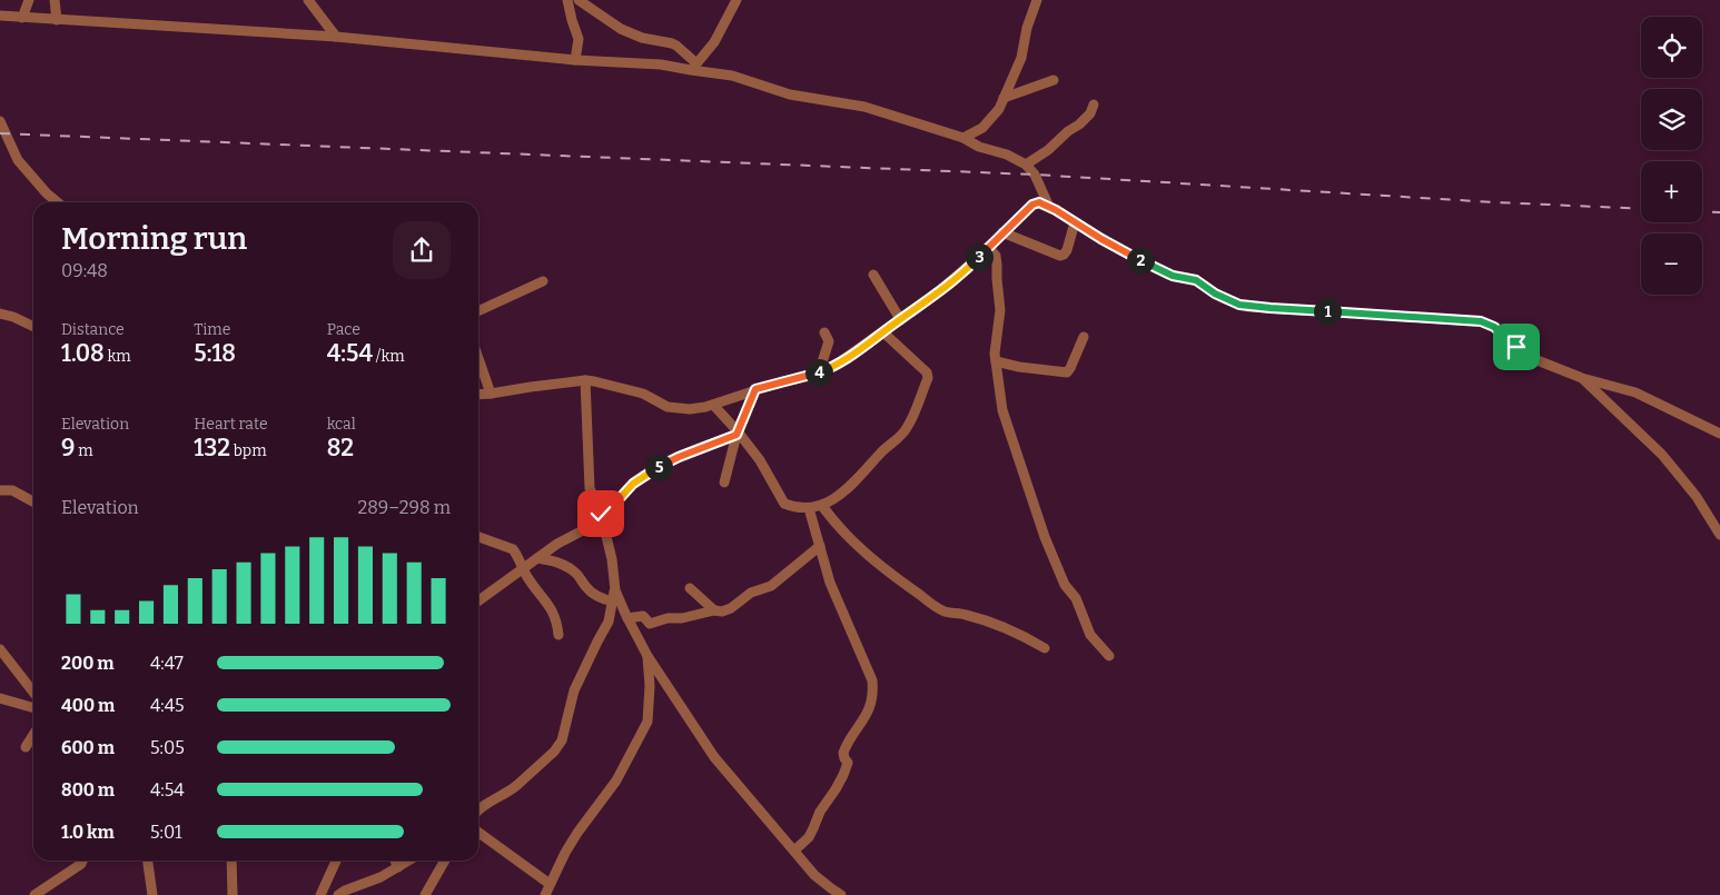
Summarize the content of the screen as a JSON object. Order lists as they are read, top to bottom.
{
  "page": {
    "map_buttons": ["+", "−"],
    "heading": ["Morning run", "09:48"],
    "pins": [
      "3",
      "2",
      "1",
      "4",
      "5"
    ],
    "stats": [
      ["Distance", "1.08 km"],
      ["Time", "5:18"],
      ["Pace", "4:54 /km"],
      ["Elevation", "9 m"],
      ["Heart rate", "132 bpm"],
      ["kcal", "82"]
    ],
    "chart": ["Elevation", "289–298 m"],
    "list": [
      {
        "name": "200 m",
        "note": "4:47"
      },
      {
        "name": "400 m",
        "note": "4:45"
      },
      {
        "name": "600 m",
        "note": "5:05"
      },
      {
        "name": "800 m",
        "note": "4:54"
      },
      {
        "name": "1.0 km",
        "note": "5:01"
      }
    ]
  }
}
